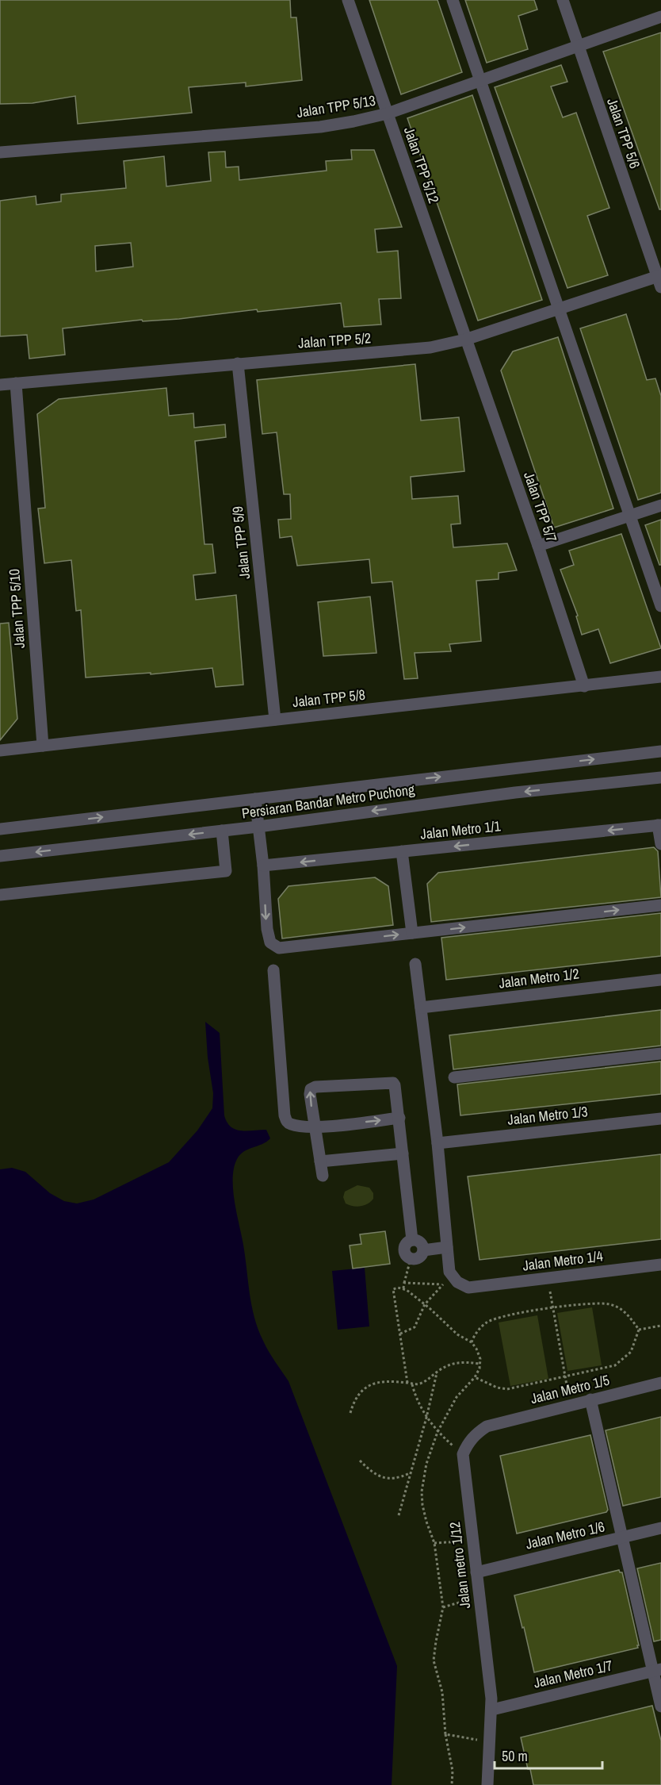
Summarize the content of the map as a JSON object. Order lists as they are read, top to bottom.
{
  "streets": {
    "street": [
      "Jalan TPP 5/13",
      "Jalan TPP 5/6",
      "Jalan TPP 5/12",
      "Jalan TPP 5/2",
      "Jalan TPP 5/7",
      "Jalan TPP 5/9",
      "Jalan TPP 5/10",
      "Jalan TPP 5/8",
      "Persiaran Bandar Metro Puchong",
      "Jalan Metro 1/1",
      "Jalan Metro 1/2",
      "Jalan Metro 1/3",
      "Jalan Metro 1/4",
      "Jalan Metro 1/5",
      "Jalan Metro 1/6",
      "Jalan metro 1/12",
      "Jalan Metro 1/7"
    ]
  },
  "crossings": [
    ["Jalan TPP 5/13", "Jalan TPP 5/6"],
    ["Jalan TPP 5/13", "Jalan TPP 5/12"],
    ["Jalan TPP 5/6", "Jalan TPP 5/2"],
    ["Jalan TPP 5/12", "Jalan TPP 5/2"],
    ["Jalan TPP 5/12", "Jalan TPP 5/7"],
    ["Jalan TPP 5/2", "Jalan TPP 5/7"],
    ["Jalan TPP 5/2", "Jalan TPP 5/9"],
    ["Jalan TPP 5/2", "Jalan TPP 5/10"],
    ["Jalan TPP 5/7", "Jalan TPP 5/8"],
    ["Jalan TPP 5/9", "Jalan TPP 5/8"],
    ["Jalan TPP 5/10", "Jalan TPP 5/8"],
    ["Jalan Metro 1/5", "Jalan metro 1/12"],
    ["Jalan Metro 1/6", "Jalan metro 1/12"],
    ["Jalan metro 1/12", "Jalan Metro 1/7"]
  ],
  "scale_bar": "50 m"
}
